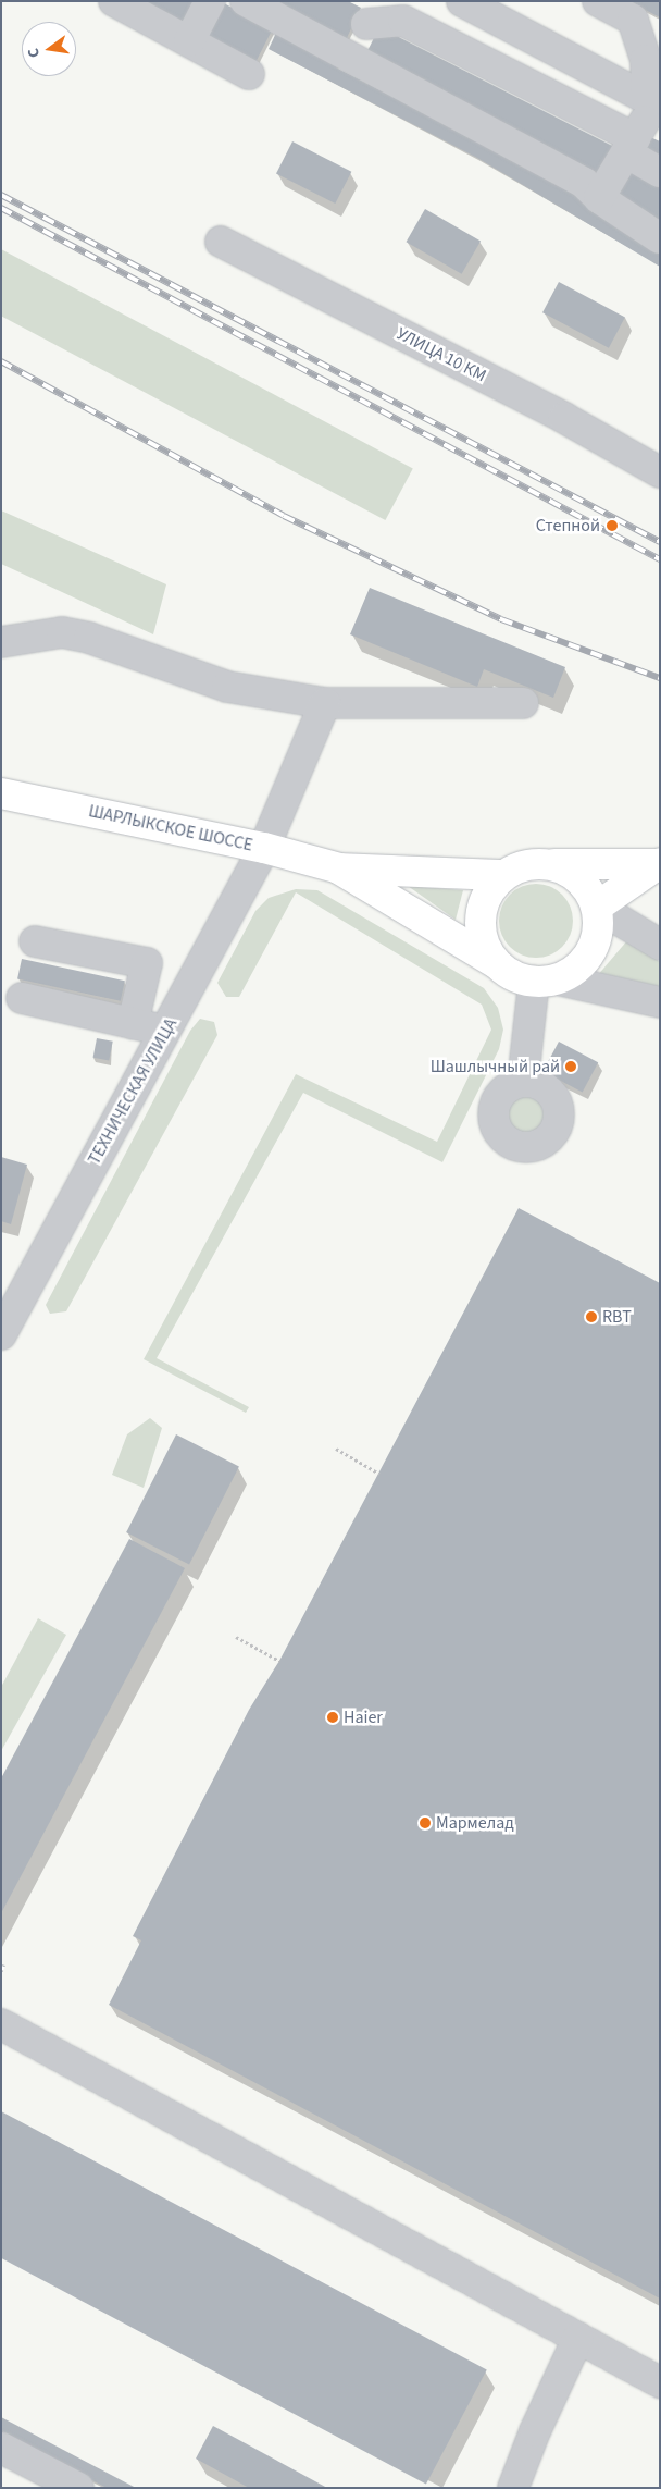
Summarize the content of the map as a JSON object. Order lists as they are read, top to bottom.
{
  "streets": {
    "main road": ["ШАРЛЫКСКОЕ ШОССЕ"],
    "street": ["УЛИЦА 10 КМ", "ТЕХНИЧЕСКАЯ УЛИЦА"]
  },
  "crossings": [
    ["ШАРЛЫКСКОЕ ШОССЕ", "ТЕХНИЧЕСКАЯ УЛИЦА"]
  ],
  "places": [
    "Степной",
    "Шашлычный рай",
    "RBT",
    "Haier",
    "Мармелад"
  ],
  "north": "left"
}
